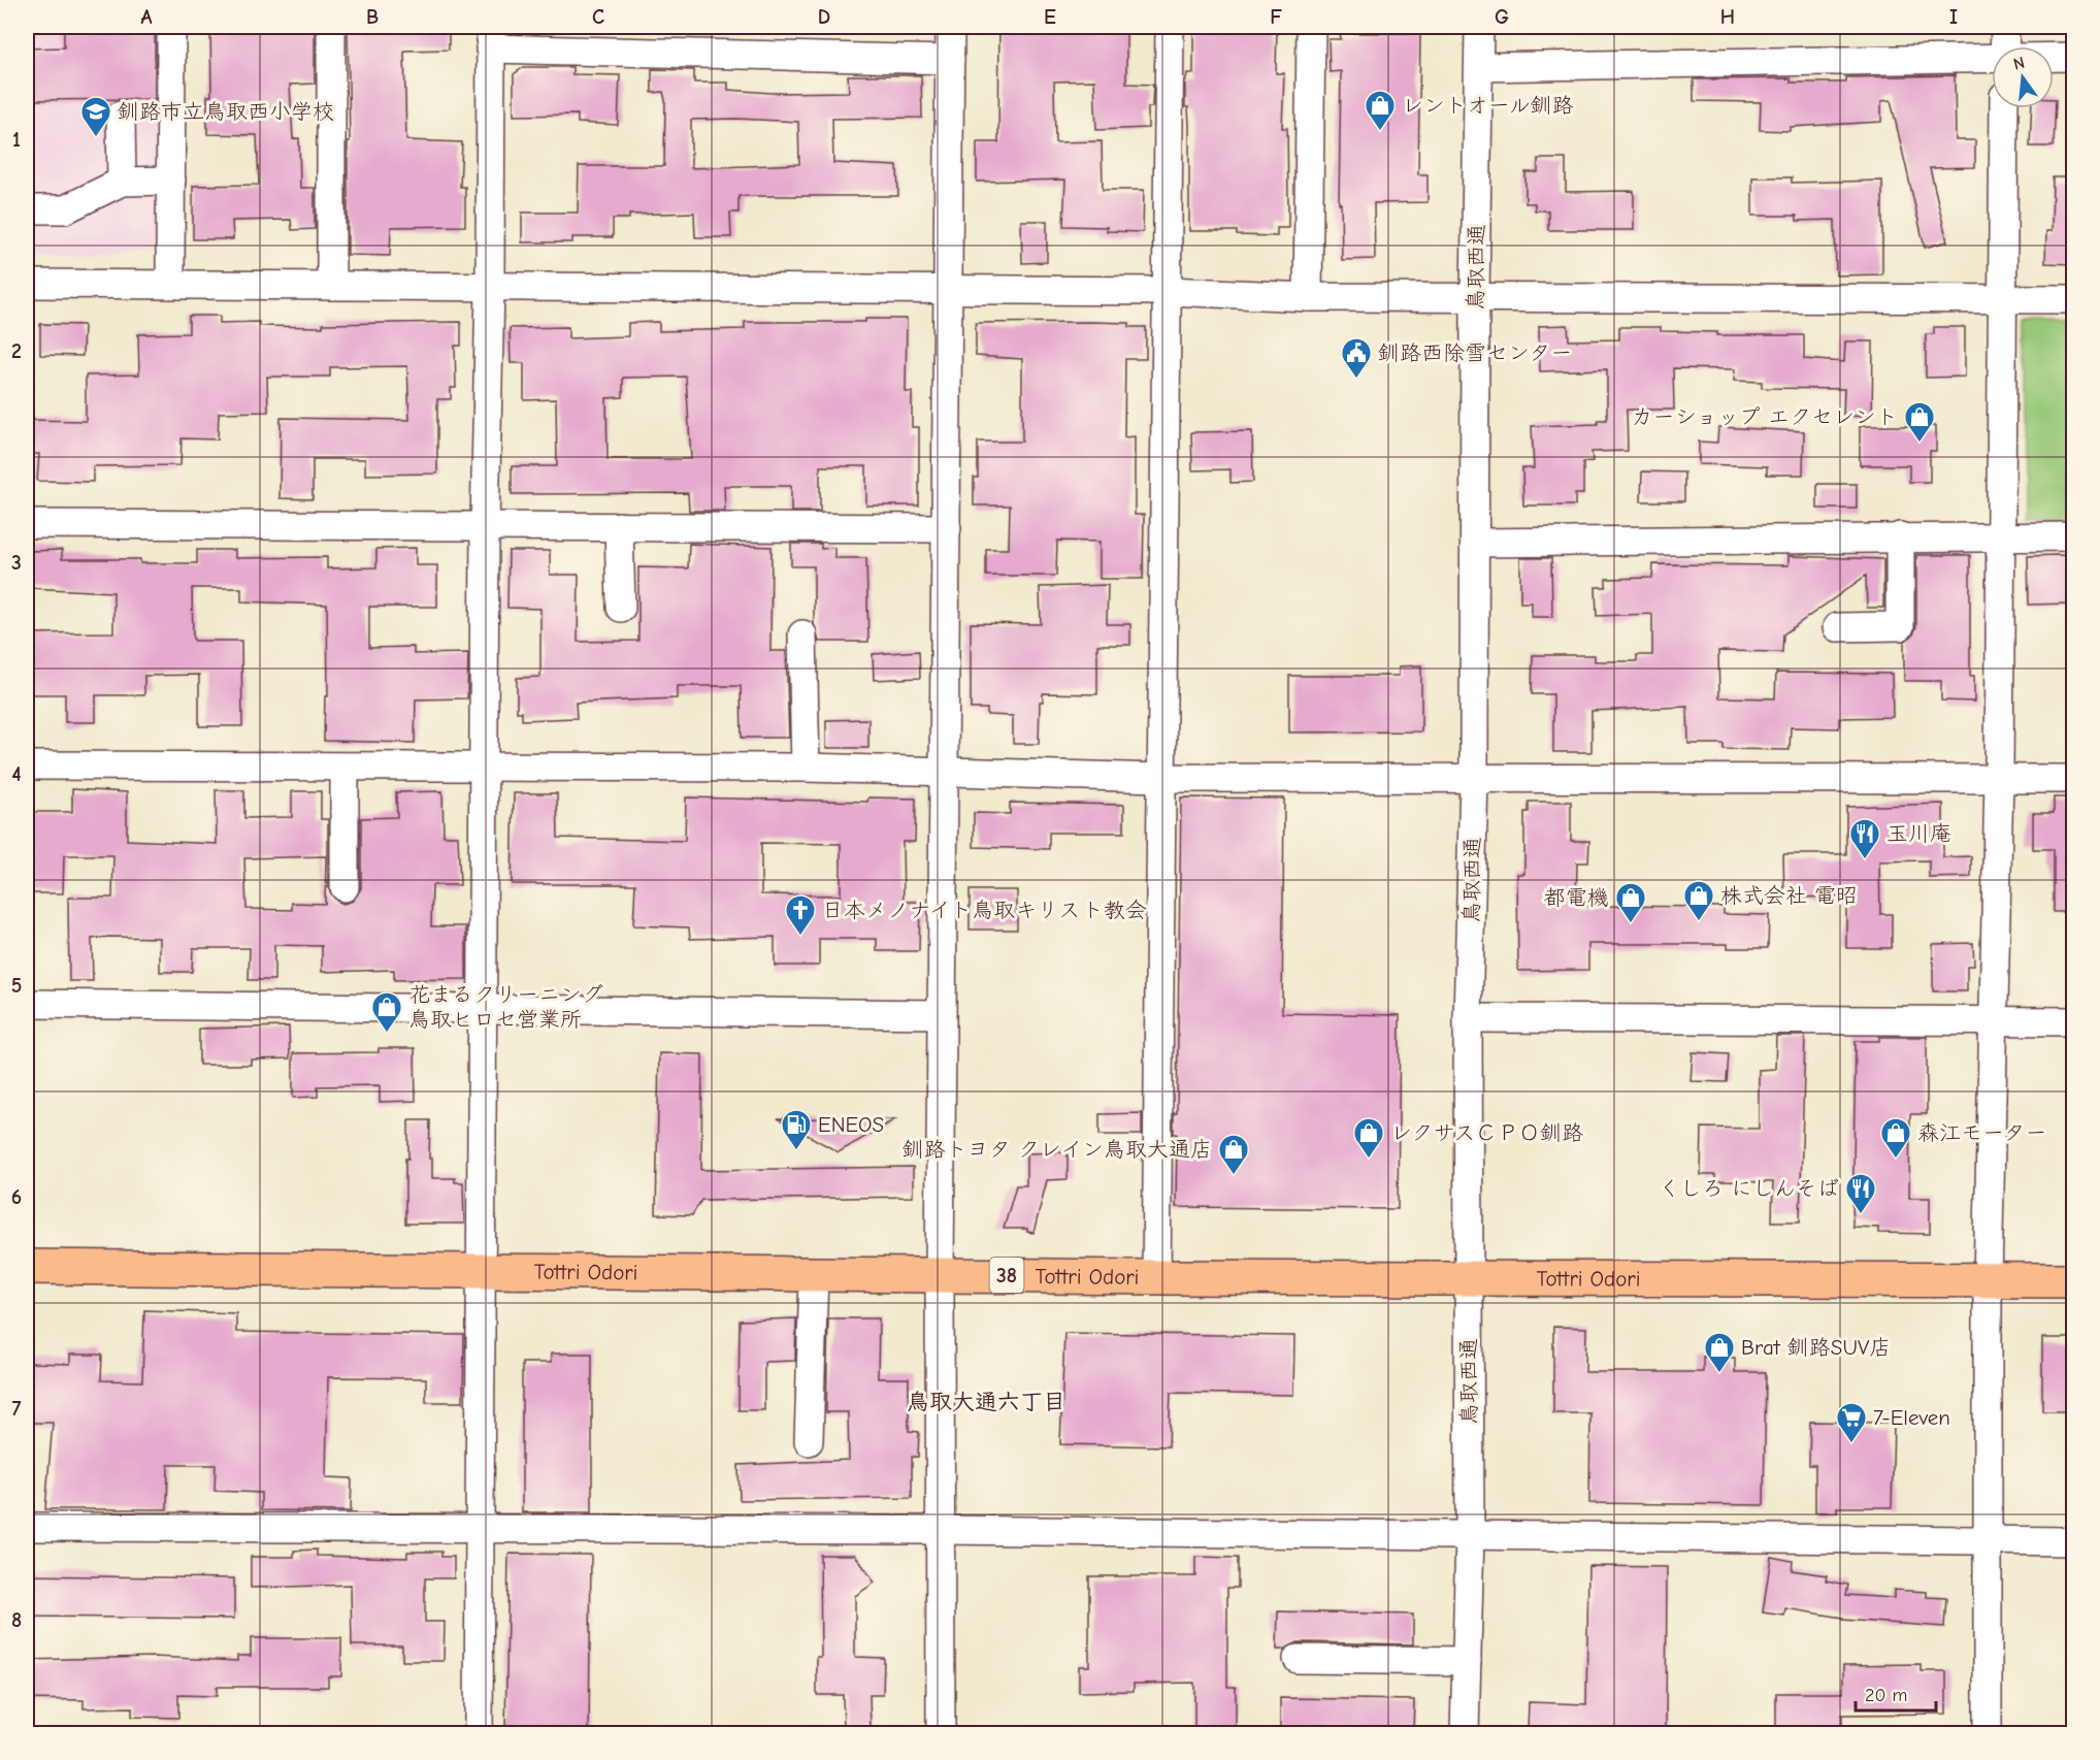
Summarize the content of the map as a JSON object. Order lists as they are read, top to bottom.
{
  "streets": {
    "highway": ["Tottri Odori", "38"],
    "street": ["鳥取西通"]
  },
  "crossings": [
    ["鳥取西通", "Tottri Odori"]
  ],
  "districts": ["鳥取大通六丁目"],
  "places": {
    "shop": [
      "レントオール釧路",
      "カーショップ エクセレント",
      "株式会社 電昭",
      "都電機",
      "花まるクリーニング 鳥取ヒロセ営業所",
      "レクサスＣＰＯ釧路",
      "森江モーター",
      "釧路トヨタ クレイン鳥取大通店",
      "Brat 釧路SUV店"
    ],
    "school or university": ["釧路市立鳥取西小学校"],
    "public building": ["釧路西除雪センター"],
    "restaurant": ["玉川庵", "くしろ にしんそば"],
    "church": ["日本メノナイト鳥取キリスト教会"],
    "fuel station": ["ENEOS"],
    "supermarket": ["7-Eleven"]
  },
  "scale_bar": "20 m",
  "north": "top",
  "grid": {
    "columns": [
      "A",
      "B",
      "C",
      "D",
      "E",
      "F",
      "G",
      "H",
      "I"
    ],
    "rows": [
      "1",
      "2",
      "3",
      "4",
      "5",
      "6",
      "7",
      "8"
    ]
  }
}
